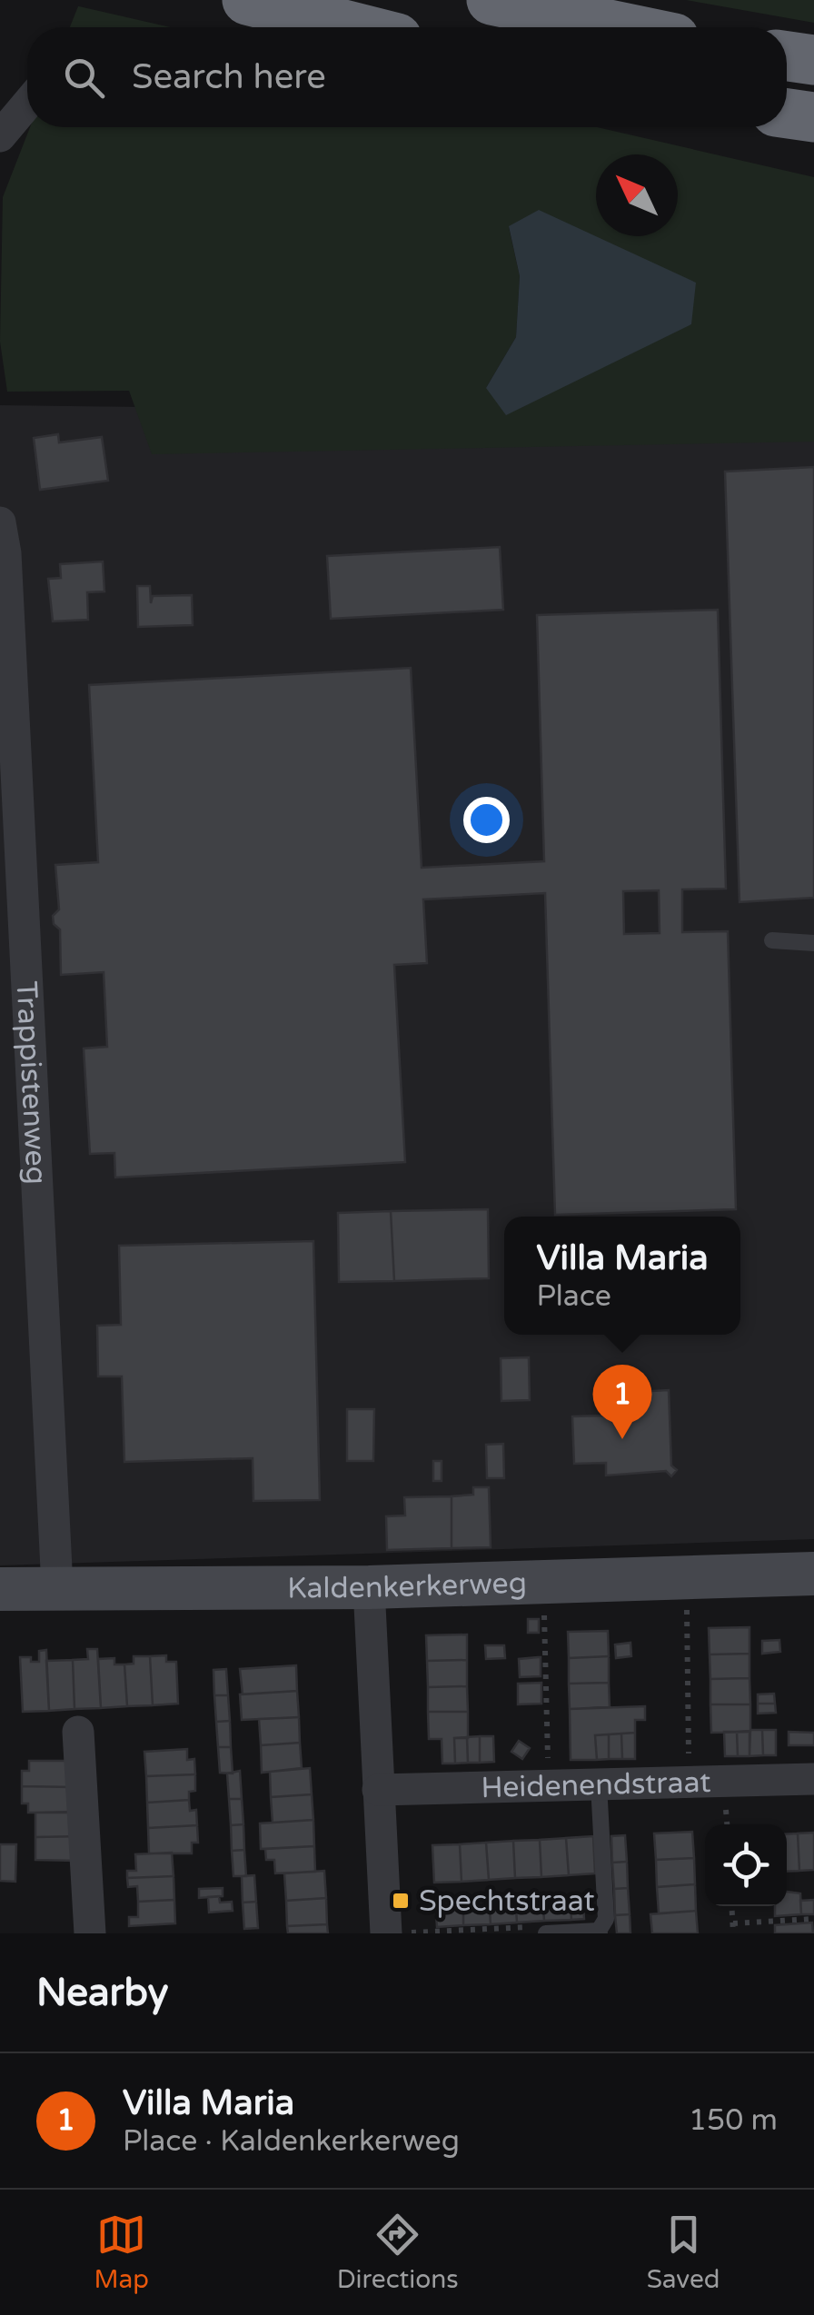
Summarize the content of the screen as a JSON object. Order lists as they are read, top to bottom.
{
  "streets": {
    "main road": ["Kaldenkerkerweg"],
    "street": ["Trappistenweg", "Heidenendstraat"]
  },
  "crossings": [
    ["Trappistenweg", "Kaldenkerkerweg"]
  ],
  "places": {
    "transit": ["Spechtstraat"]
  },
  "north": "top left",
  "page": {
    "search": "Search here",
    "popup": ["Villa Maria", "Place"],
    "pins": "1",
    "heading": "Nearby",
    "list": [
      {
        "mark": "1",
        "name": "Villa Maria",
        "note": "Place · Kaldenkerkerweg",
        "value": "150 m"
      }
    ],
    "nav": ["Map", "Directions", "Saved"]
  }
}
